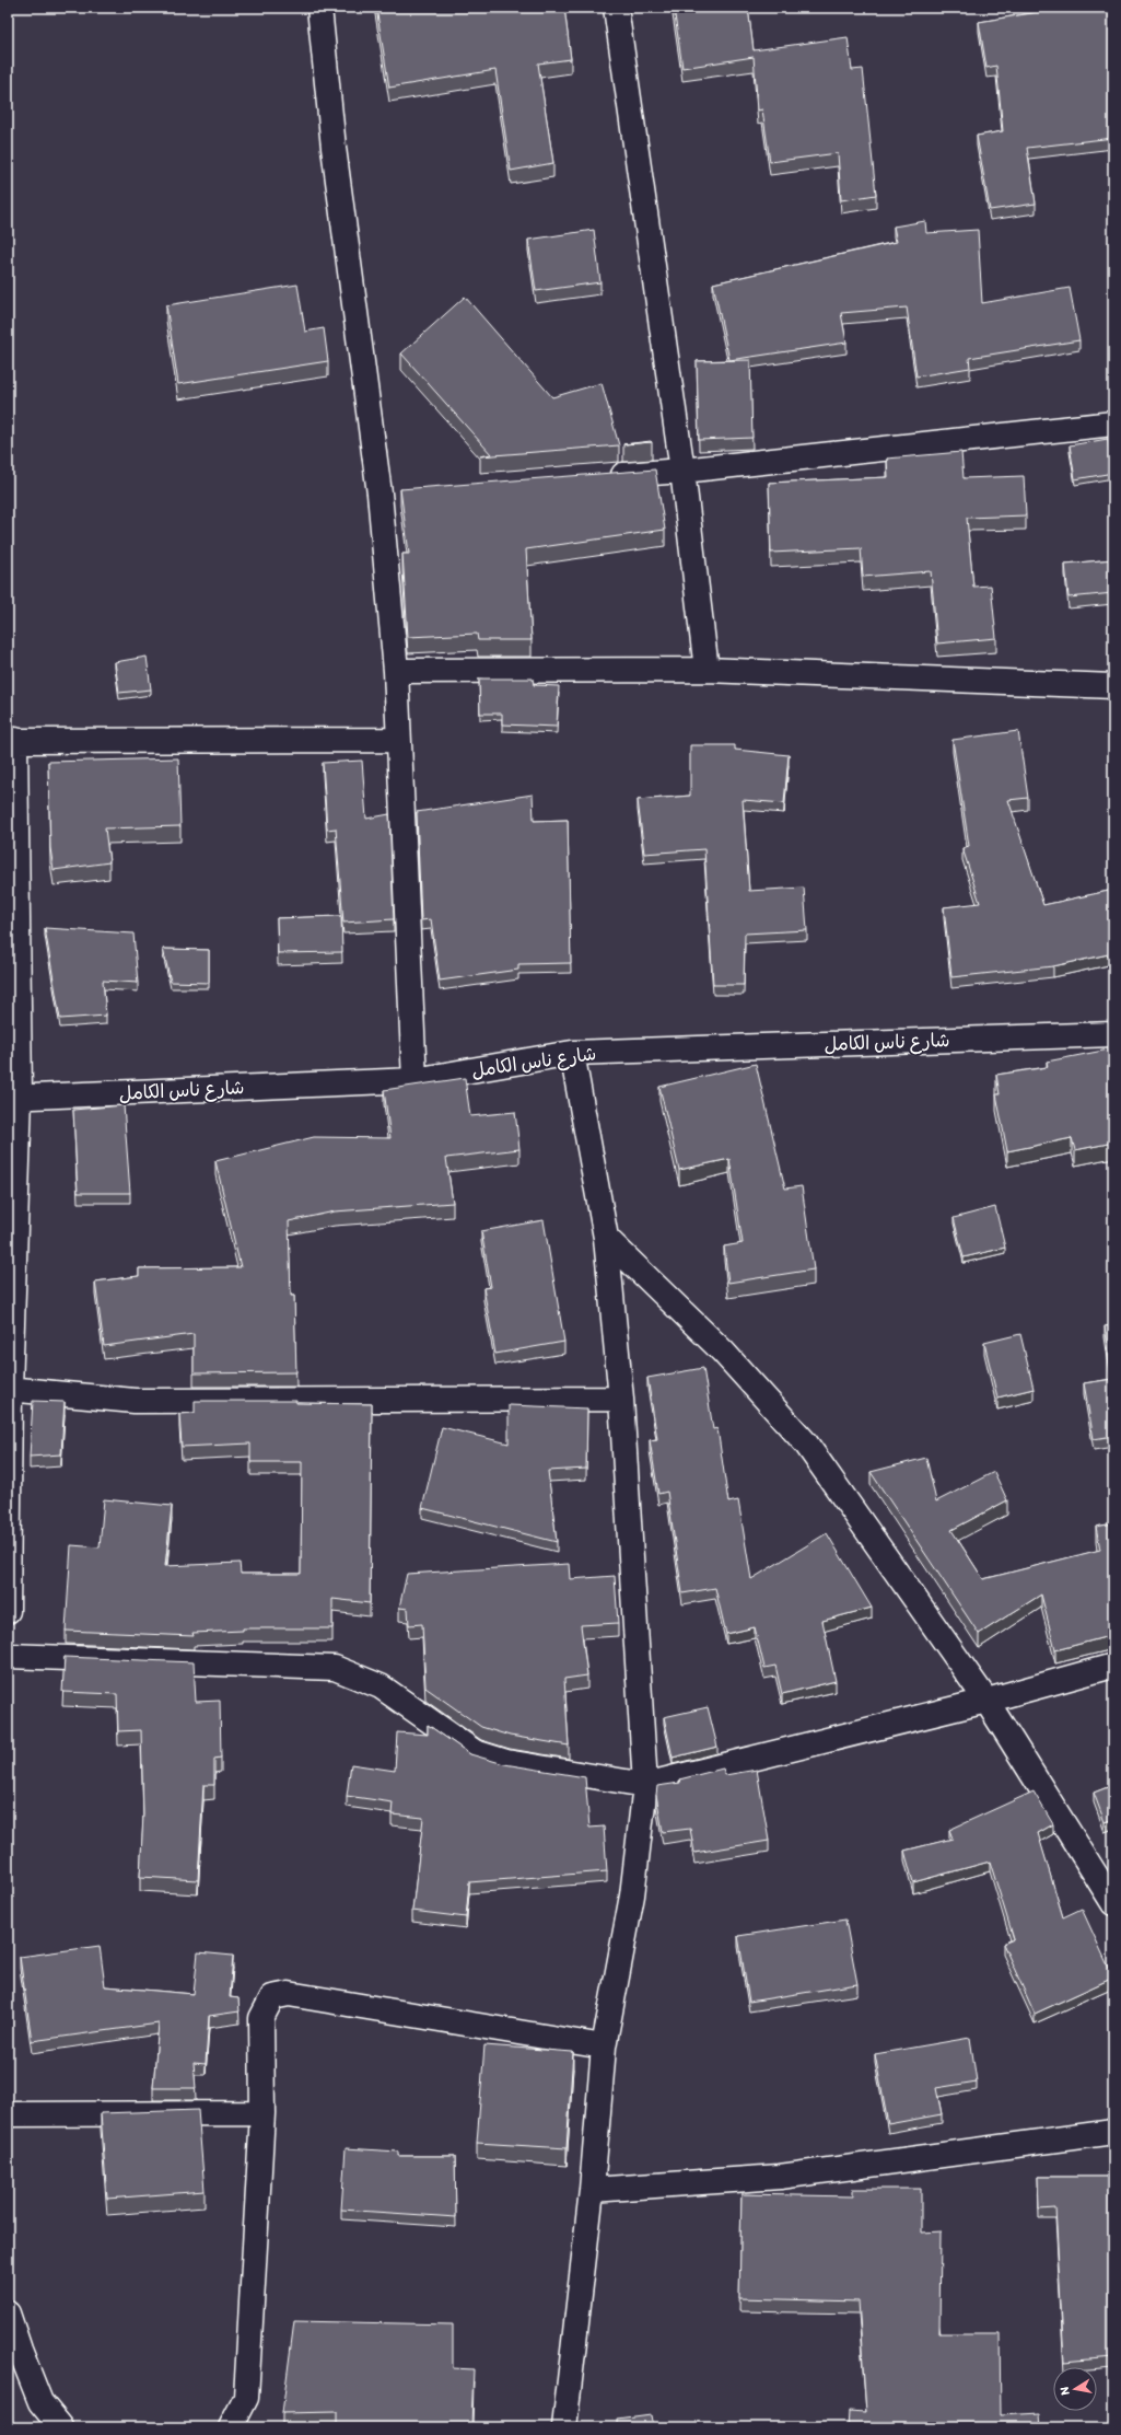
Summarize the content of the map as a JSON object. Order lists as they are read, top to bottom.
{
  "streets": {
    "street": ["شارع ناس الكامل"]
  },
  "north": "left"
}
